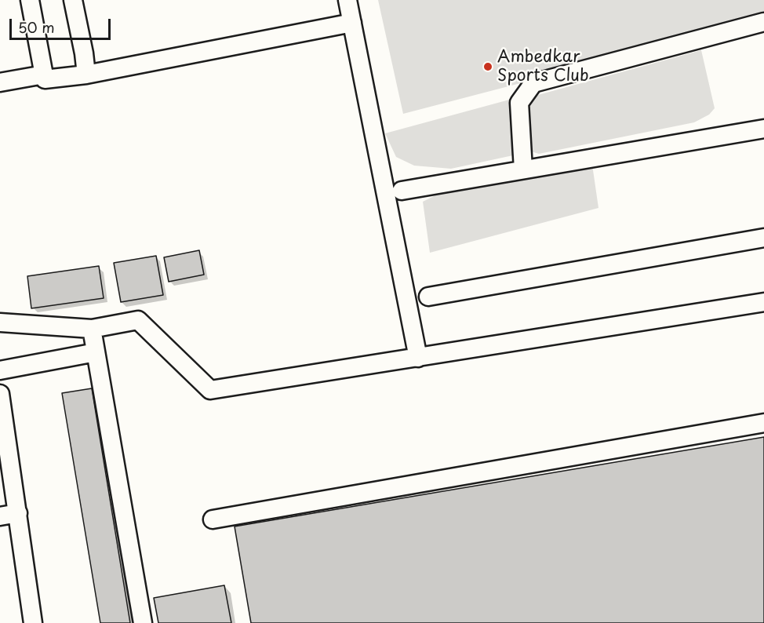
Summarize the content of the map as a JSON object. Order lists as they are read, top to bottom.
{
  "places": ["Ambedkar Sports Club"],
  "scale_bar": "50 m"
}
